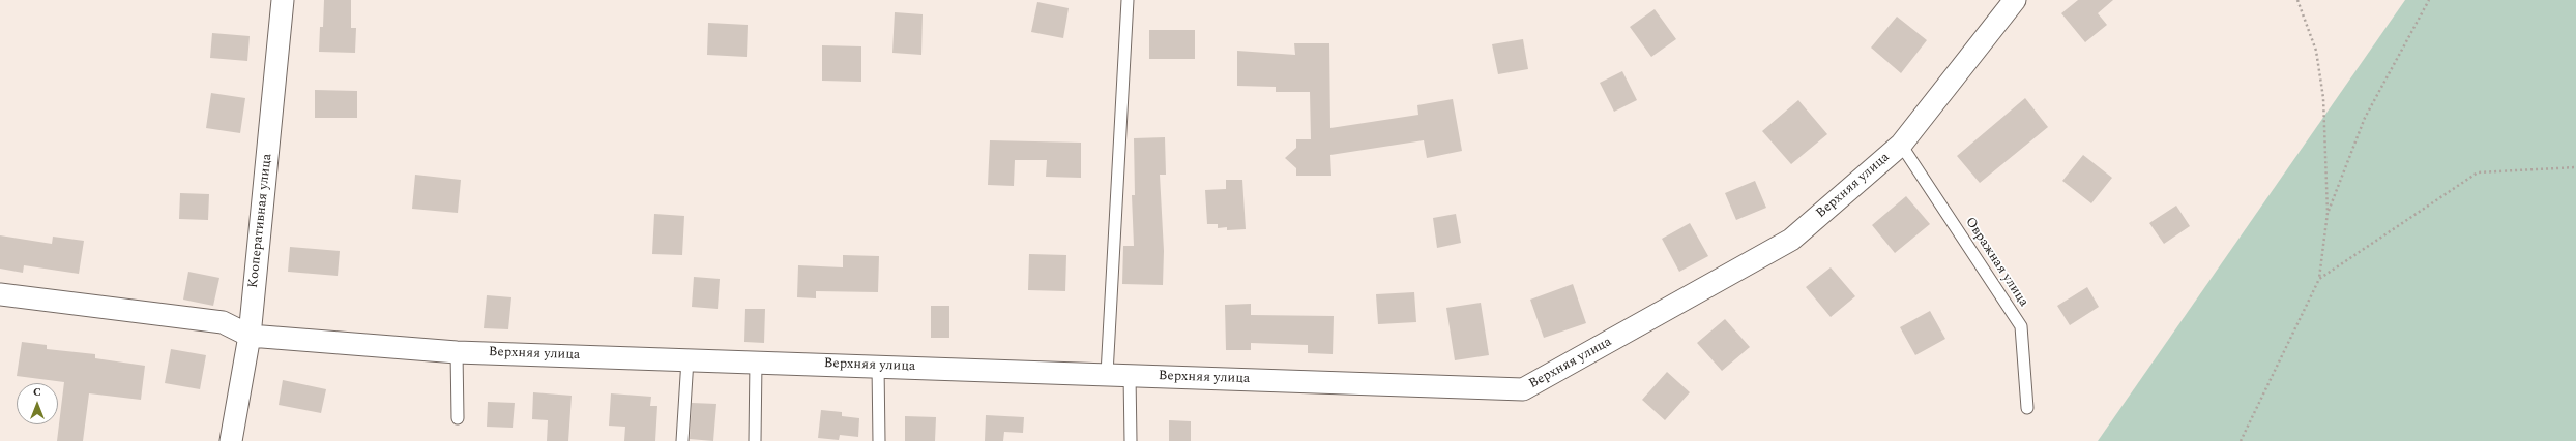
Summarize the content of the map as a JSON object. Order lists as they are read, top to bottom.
{
  "streets": {
    "street": ["Верхняя улица", "Кооперативная улица"],
    "lane": ["Овражная улица"]
  },
  "crossings": [
    ["Верхняя улица", "Кооперативная улица"],
    ["Верхняя улица", "Овражная улица"]
  ],
  "north": "top"
}
